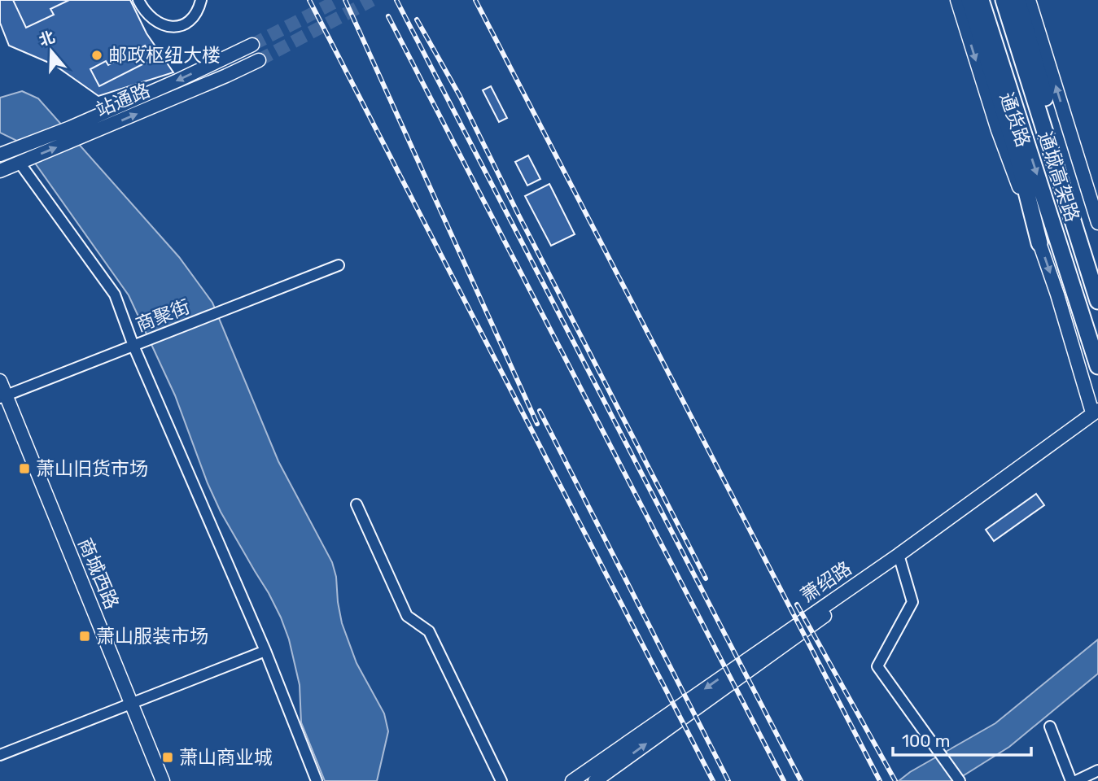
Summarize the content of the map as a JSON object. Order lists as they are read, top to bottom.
{
  "streets": {
    "highway": ["通城高架路"],
    "main road": [
      "站通路",
      "通货路",
      "商城西路",
      "萧绍路"
    ],
    "street": ["商聚街"]
  },
  "crossings": [
    ["通货路", "萧绍路"],
    ["商聚街", "商城西路"]
  ],
  "places": {
    "other": ["邮政枢纽大楼"],
    "transit": ["萧山旧货市场", "萧山服装市场", "萧山商业城"]
  },
  "scale_bar": "100 m",
  "north": "top"
}
